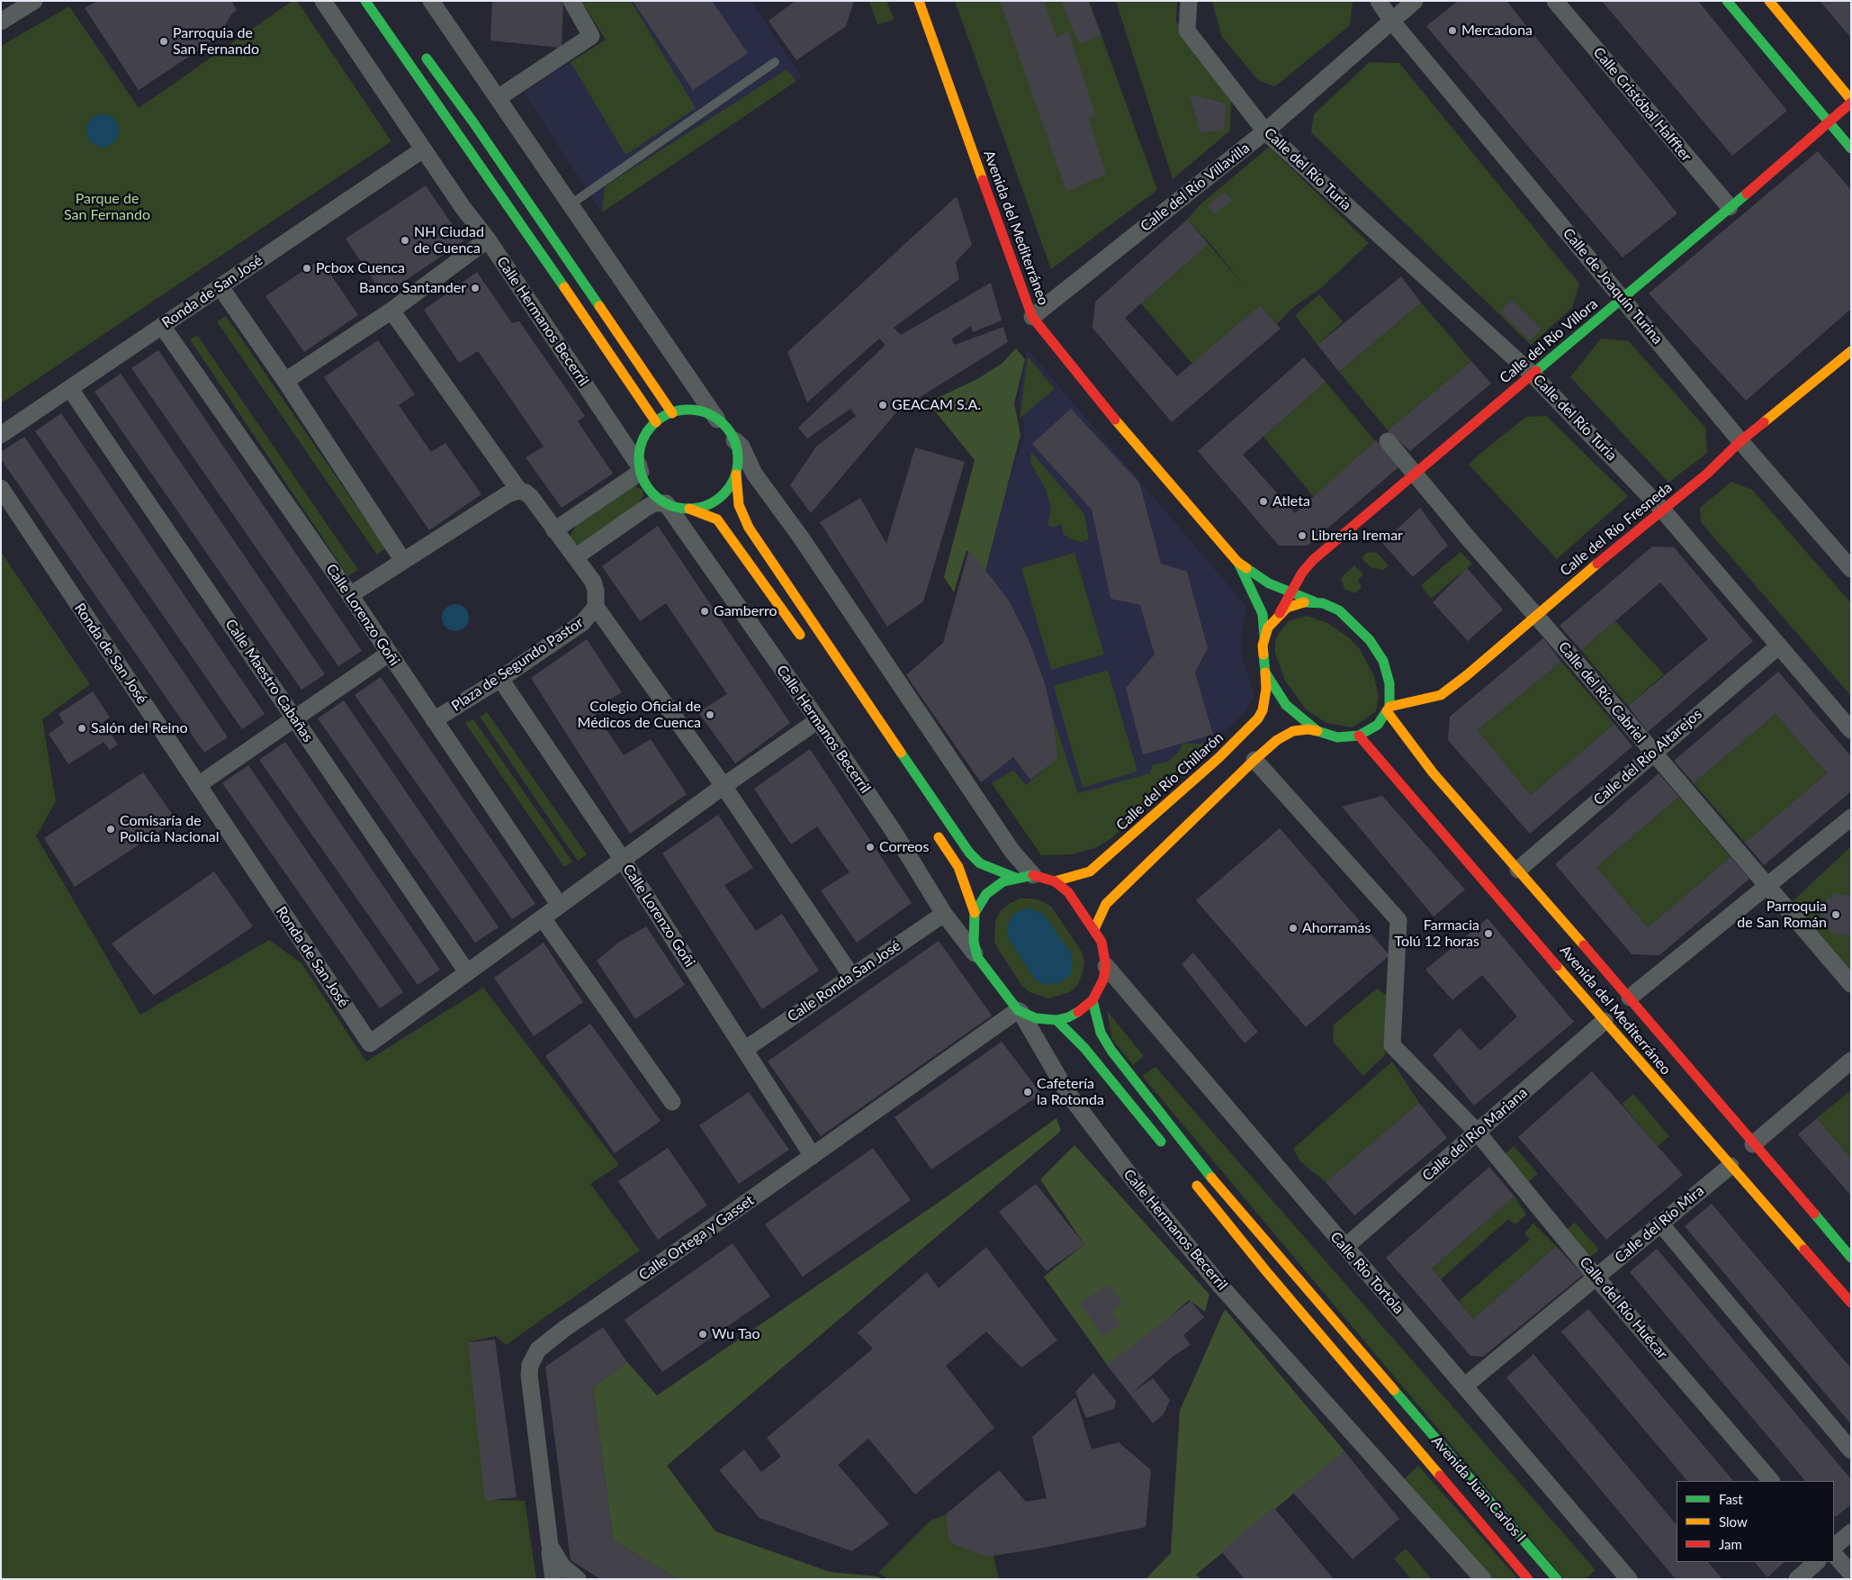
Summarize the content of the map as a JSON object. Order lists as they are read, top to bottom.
{
  "streets": {
    "street": [
      "Calle Cristóbal Halffter",
      "Calle del Río Turia",
      "Calle del Río Villavilla",
      "Avenida del Mediterráneo",
      "Calle de Joaquín Turina",
      "Ronda de San José",
      "Calle Hermanos Becerril",
      "Calle del Río Villora",
      "Calle del Río Fresneda",
      "Calle Lorenzo Goñi",
      "Plaza de Segundo Pastor",
      "Calle Maestro Cabañas",
      "Calle del Río Cabriel",
      "Calle del Río Altarejos",
      "Calle del Río Chillarón",
      "Calle Ronda San José",
      "Calle del Río Mariana",
      "Calle del Río Mira",
      "Calle Ortega y Gasset",
      "Calle Rio Tortola",
      "Calle del Río Huécar",
      "Avenida Juan Carlos I"
    ]
  },
  "crossings": [
    ["Calle Cristóbal Halffter", "Calle del Río Villora"],
    ["Calle del Río Turia", "Calle del Río Villavilla"],
    ["Calle del Río Turia", "Calle del Río Villora"],
    ["Calle del Río Turia", "Calle del Río Fresneda"],
    ["Calle del Río Turia", "Calle del Río Altarejos"],
    ["Calle del Río Villavilla", "Avenida del Mediterráneo"],
    ["Calle del Río Villavilla", "Calle de Joaquín Turina"],
    ["Avenida del Mediterráneo", "Calle del Río Villora"],
    ["Avenida del Mediterráneo", "Calle del Río Fresneda"],
    ["Avenida del Mediterráneo", "Calle del Río Altarejos"],
    ["Avenida del Mediterráneo", "Calle del Río Chillarón"],
    ["Avenida del Mediterráneo", "Calle del Río Mariana"],
    ["Avenida del Mediterráneo", "Calle del Río Mira"],
    ["Calle de Joaquín Turina", "Calle del Río Villora"],
    ["Calle de Joaquín Turina", "Calle del Río Fresneda"],
    ["Ronda de San José", "Calle Hermanos Becerril"],
    ["Ronda de San José", "Calle Lorenzo Goñi"],
    ["Ronda de San José", "Calle Maestro Cabañas"],
    ["Calle Hermanos Becerril", "Calle del Río Chillarón"],
    ["Calle Hermanos Becerril", "Calle Ronda San José"],
    ["Calle Hermanos Becerril", "Calle Ortega y Gasset"],
    ["Calle Hermanos Becerril", "Calle Rio Tortola"],
    ["Calle Hermanos Becerril", "Avenida Juan Carlos I"],
    ["Calle del Río Villora", "Calle del Río Fresneda"],
    ["Calle del Río Villora", "Calle del Río Cabriel"],
    ["Calle del Río Villora", "Calle del Río Chillarón"],
    ["Calle del Río Fresneda", "Calle del Río Cabriel"],
    ["Calle del Río Fresneda", "Calle del Río Chillarón"],
    ["Calle Lorenzo Goñi", "Plaza de Segundo Pastor"],
    ["Calle Lorenzo Goñi", "Calle Ronda San José"],
    ["Calle Lorenzo Goñi", "Calle Ortega y Gasset"],
    ["Calle del Río Cabriel", "Calle del Río Altarejos"],
    ["Calle del Río Chillarón", "Calle Ortega y Gasset"],
    ["Calle del Río Chillarón", "Calle Rio Tortola"],
    ["Calle del Río Chillarón", "Avenida Juan Carlos I"],
    ["Calle del Río Mariana", "Calle Rio Tortola"],
    ["Calle del Río Mariana", "Calle del Río Huécar"],
    ["Calle del Río Mira", "Calle Rio Tortola"],
    ["Calle del Río Mira", "Calle del Río Huécar"],
    ["Calle Ortega y Gasset", "Calle Rio Tortola"],
    ["Calle Ortega y Gasset", "Avenida Juan Carlos I"],
    ["Calle Rio Tortola", "Avenida Juan Carlos I"]
  ],
  "parks": ["Parque de San Fernando"],
  "places": [
    "Mercadona",
    "Parroquia de San Fernando",
    "NH Ciudad de Cuenca",
    "Pcbox Cuenca",
    "Banco Santander",
    "GEACAM S.A.",
    "Atleta",
    "Librería Iremar",
    "Gamberro",
    "Colegio Oficial de Médicos de Cuenca",
    "Salón del Reino",
    "Comisaría de Policía Nacional",
    "Correos",
    "Parroquia de San Román",
    "Ahorramás",
    "Farmacia Tolú 12 horas",
    "Cafetería la Rotonda",
    "Wu Tao"
  ],
  "legend": ["Fast", "Slow", "Jam"]
}
